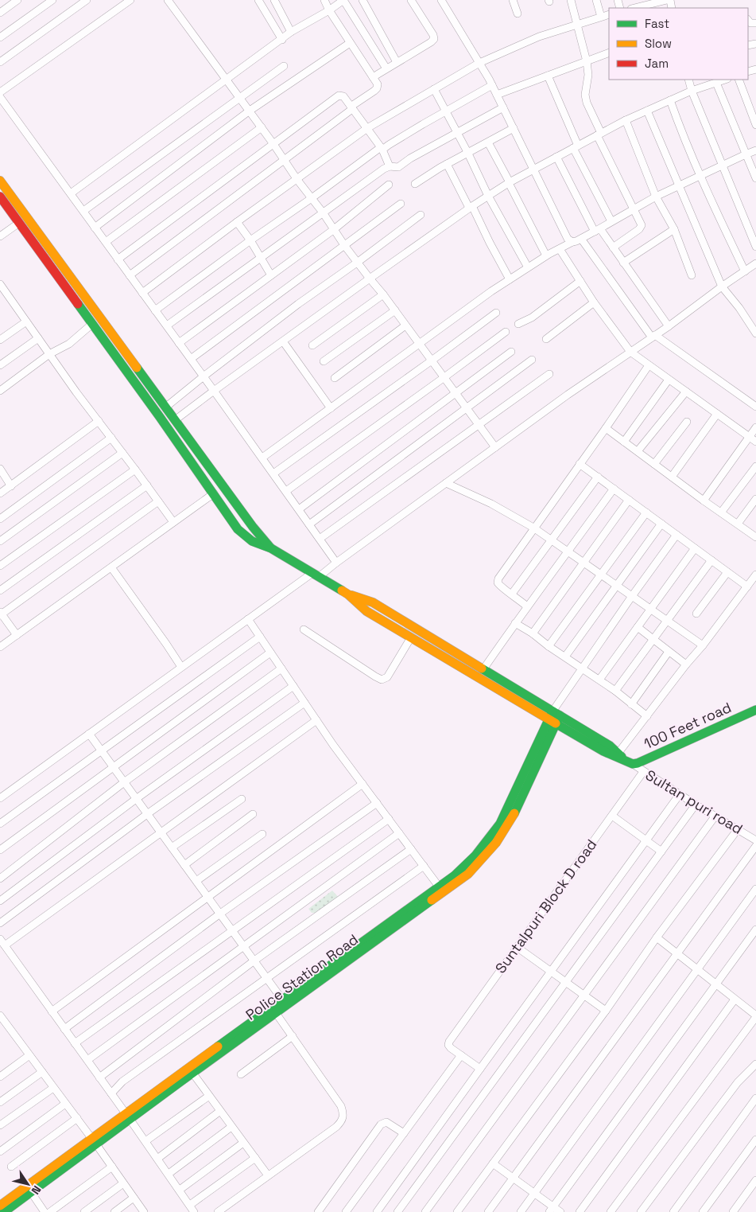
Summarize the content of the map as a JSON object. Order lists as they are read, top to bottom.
{
  "streets": {
    "street": [
      "100 Feet road",
      "Sultan puri road",
      "Suntalpuri Block D road",
      "Police Station Road"
    ]
  },
  "crossings": [
    ["100 Feet road", "Sultan puri road"],
    ["Sultan puri road", "Suntalpuri Block D road"]
  ],
  "legend": ["Fast", "Slow", "Jam"],
  "north": "bottom right"
}
